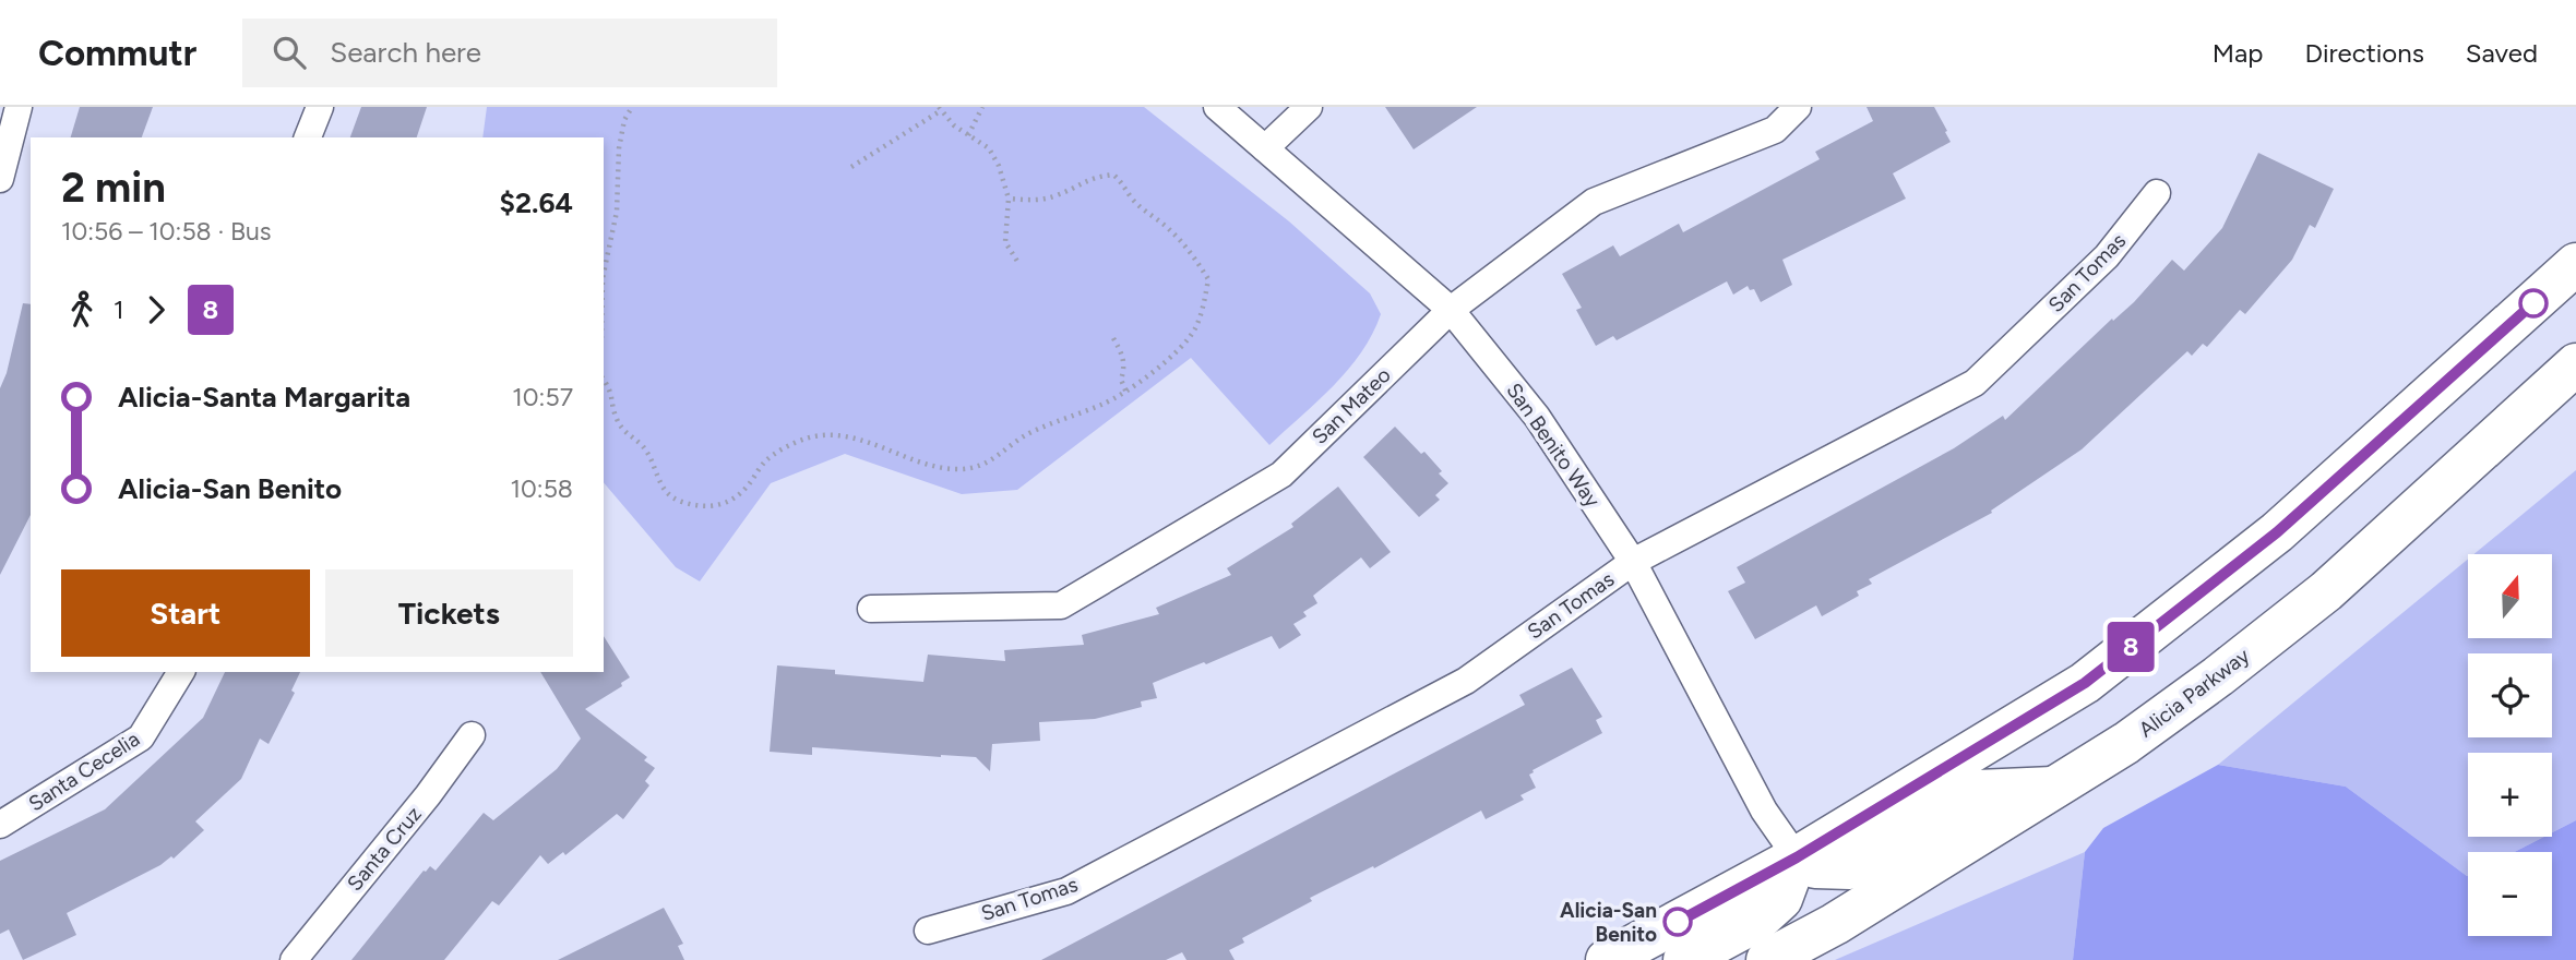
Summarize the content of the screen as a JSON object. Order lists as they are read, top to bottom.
{
  "streets": {
    "main road": ["Alicia Parkway"],
    "street": [
      "San Tomas",
      "San Mateo",
      "San Benito Way",
      "Santa Cecelia",
      "Santa Cruz"
    ]
  },
  "crossings": [
    ["San Tomas", "San Benito Way"],
    ["San Mateo", "San Benito Way"]
  ],
  "places": ["Alicia-San Benito"],
  "lines": ["bus line 8"],
  "north": "top",
  "page": {
    "header": "Commutr",
    "search": "Search here",
    "nav": ["Map", "Directions", "Saved"],
    "on_map": "8",
    "heading": ["2 min", "10:56 – 10:58 · Bus", "$2.64"],
    "legs": ["1", "8"],
    "list": [
      {
        "name": "Alicia-Santa Margarita",
        "value": "10:57"
      },
      {
        "name": "Alicia-San Benito",
        "value": "10:58"
      }
    ],
    "map_buttons": ["+", "−"],
    "buttons": ["Start", "Tickets"]
  }
}
